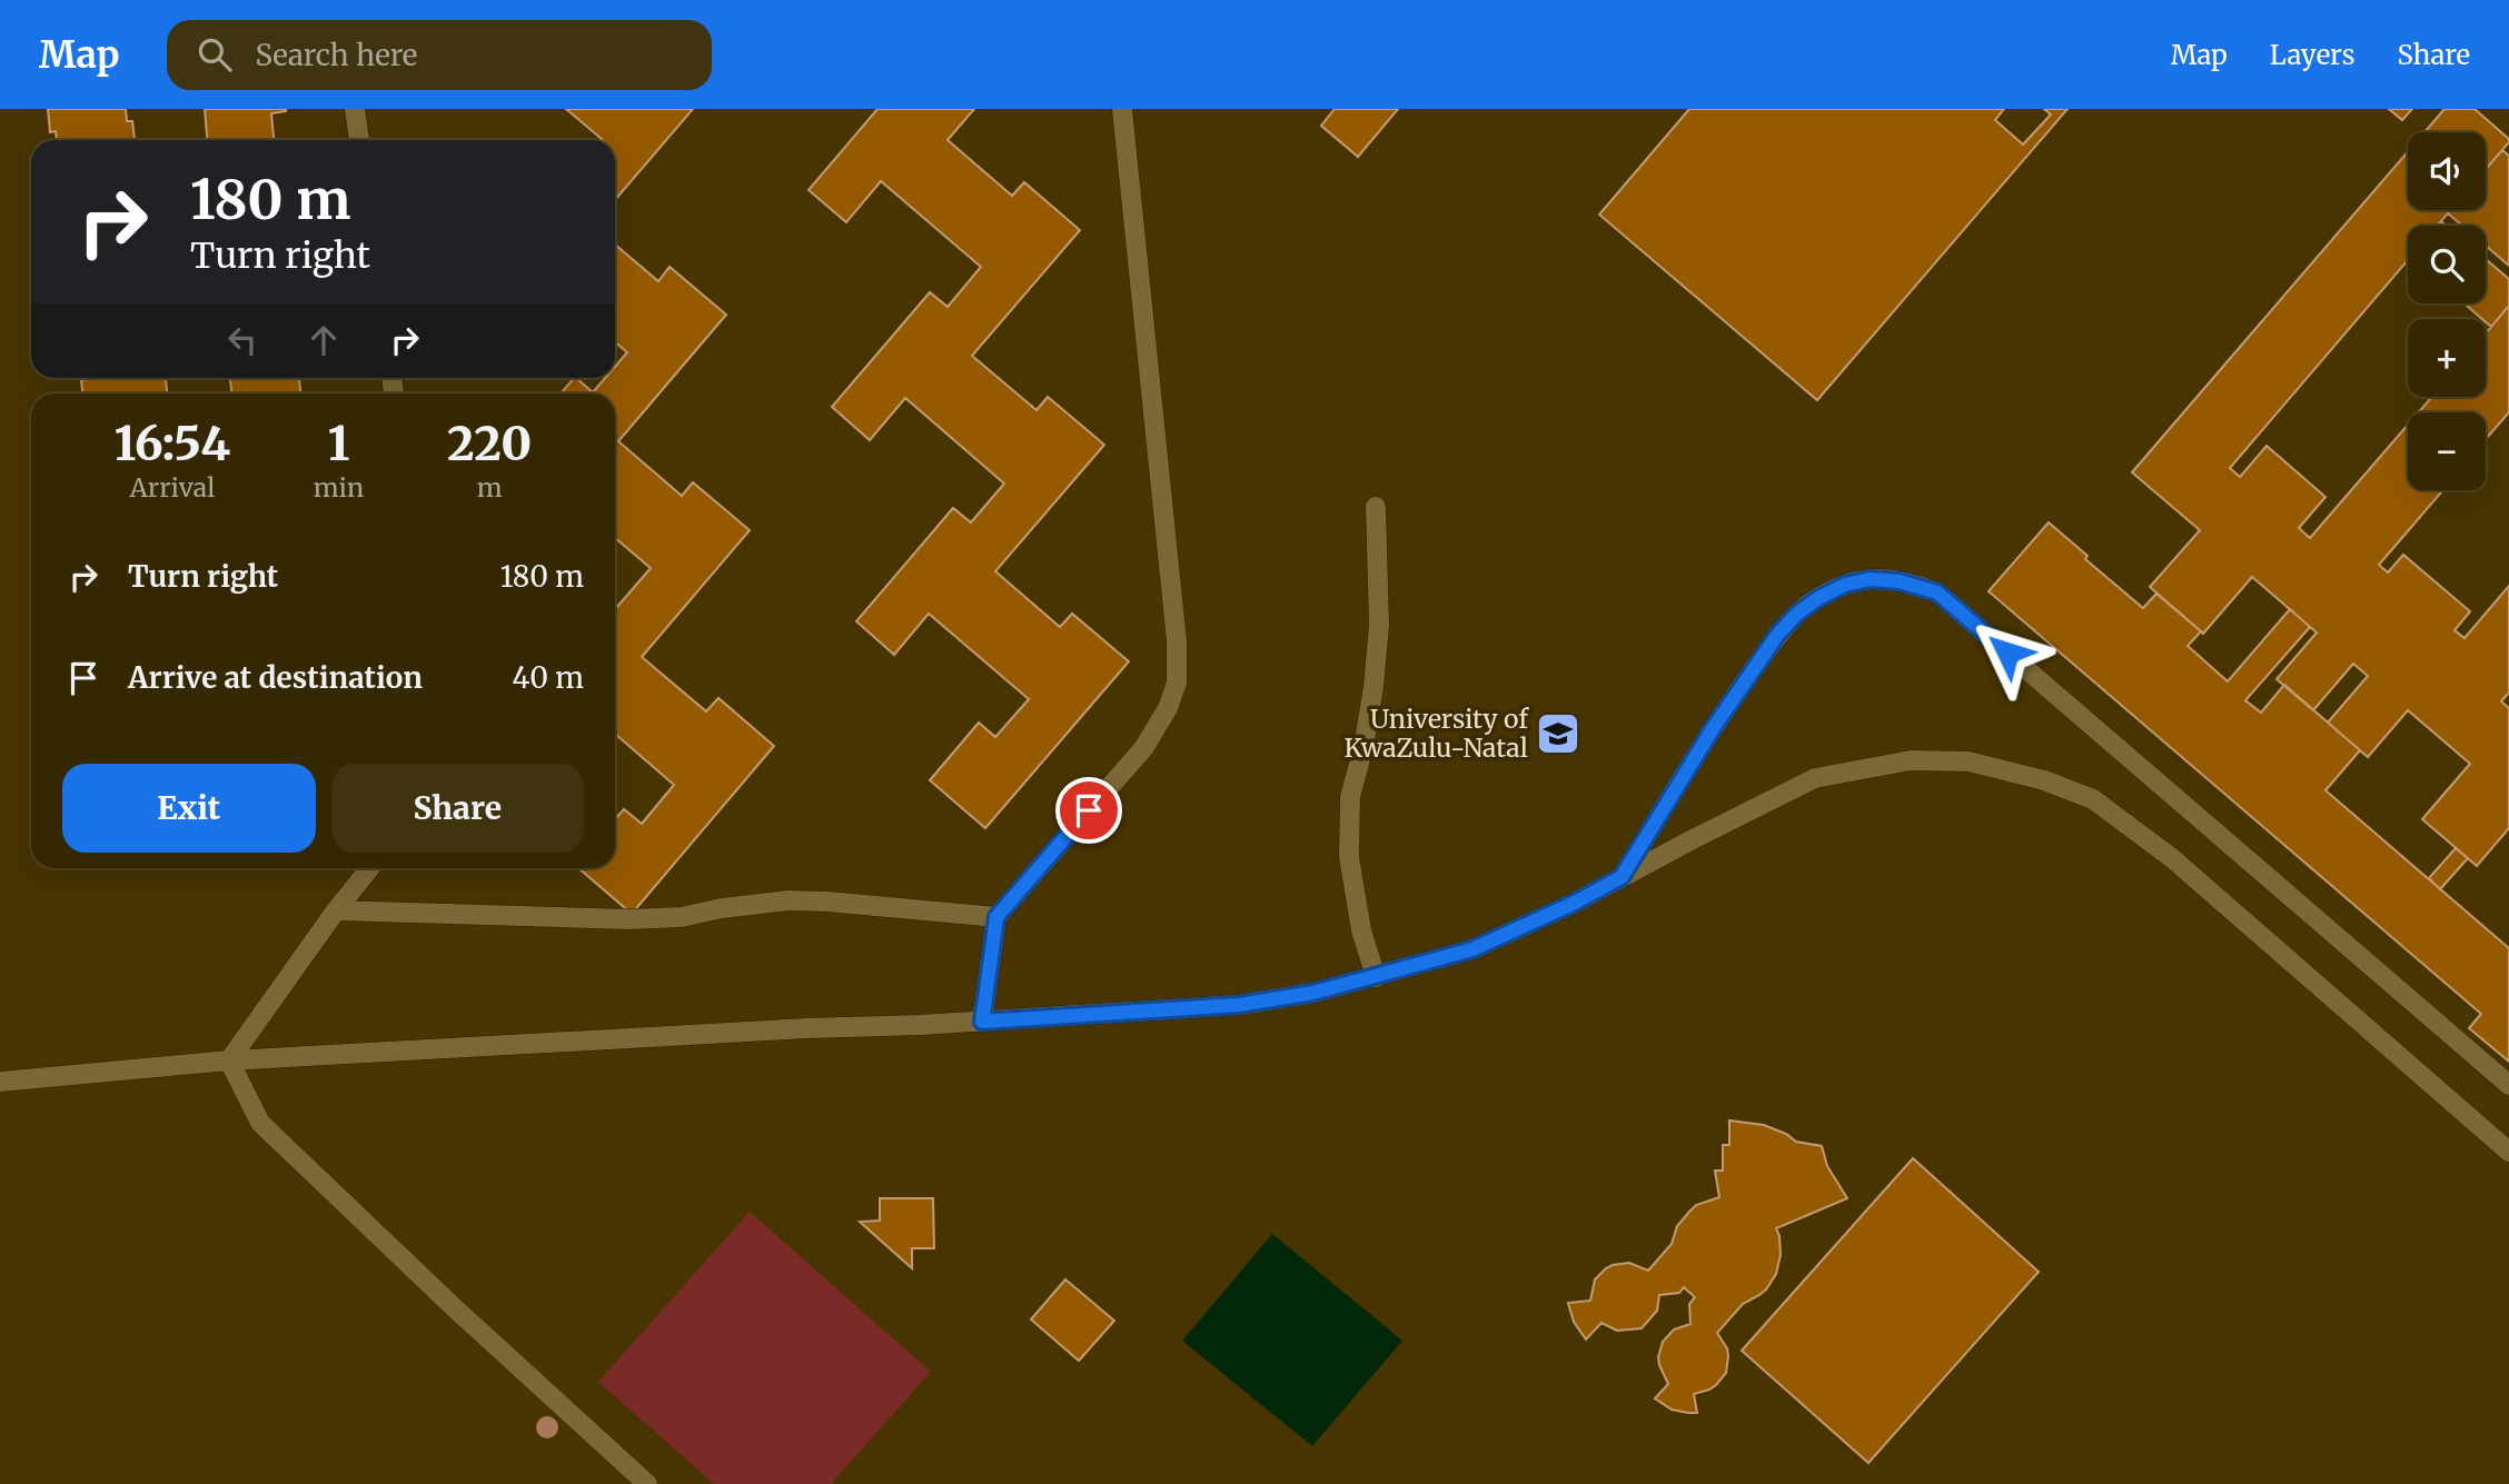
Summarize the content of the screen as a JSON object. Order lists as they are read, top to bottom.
{
  "places": {
    "school or university": ["University of KwaZulu-Natal"]
  },
  "page": {
    "header": "Map",
    "search": "Search here",
    "nav": ["Map", "Layers", "Share"],
    "map_buttons": ["+", "−"],
    "turn": ["180 m", "Turn right"],
    "eta": [
      "16:54",
      "Arrival",
      "1",
      "min",
      "220",
      "m"
    ],
    "list": [
      {
        "name": "Turn right",
        "value": "180 m"
      },
      {
        "name": "Arrive at destination",
        "value": "40 m"
      }
    ],
    "buttons": ["Exit", "Share"]
  }
}
